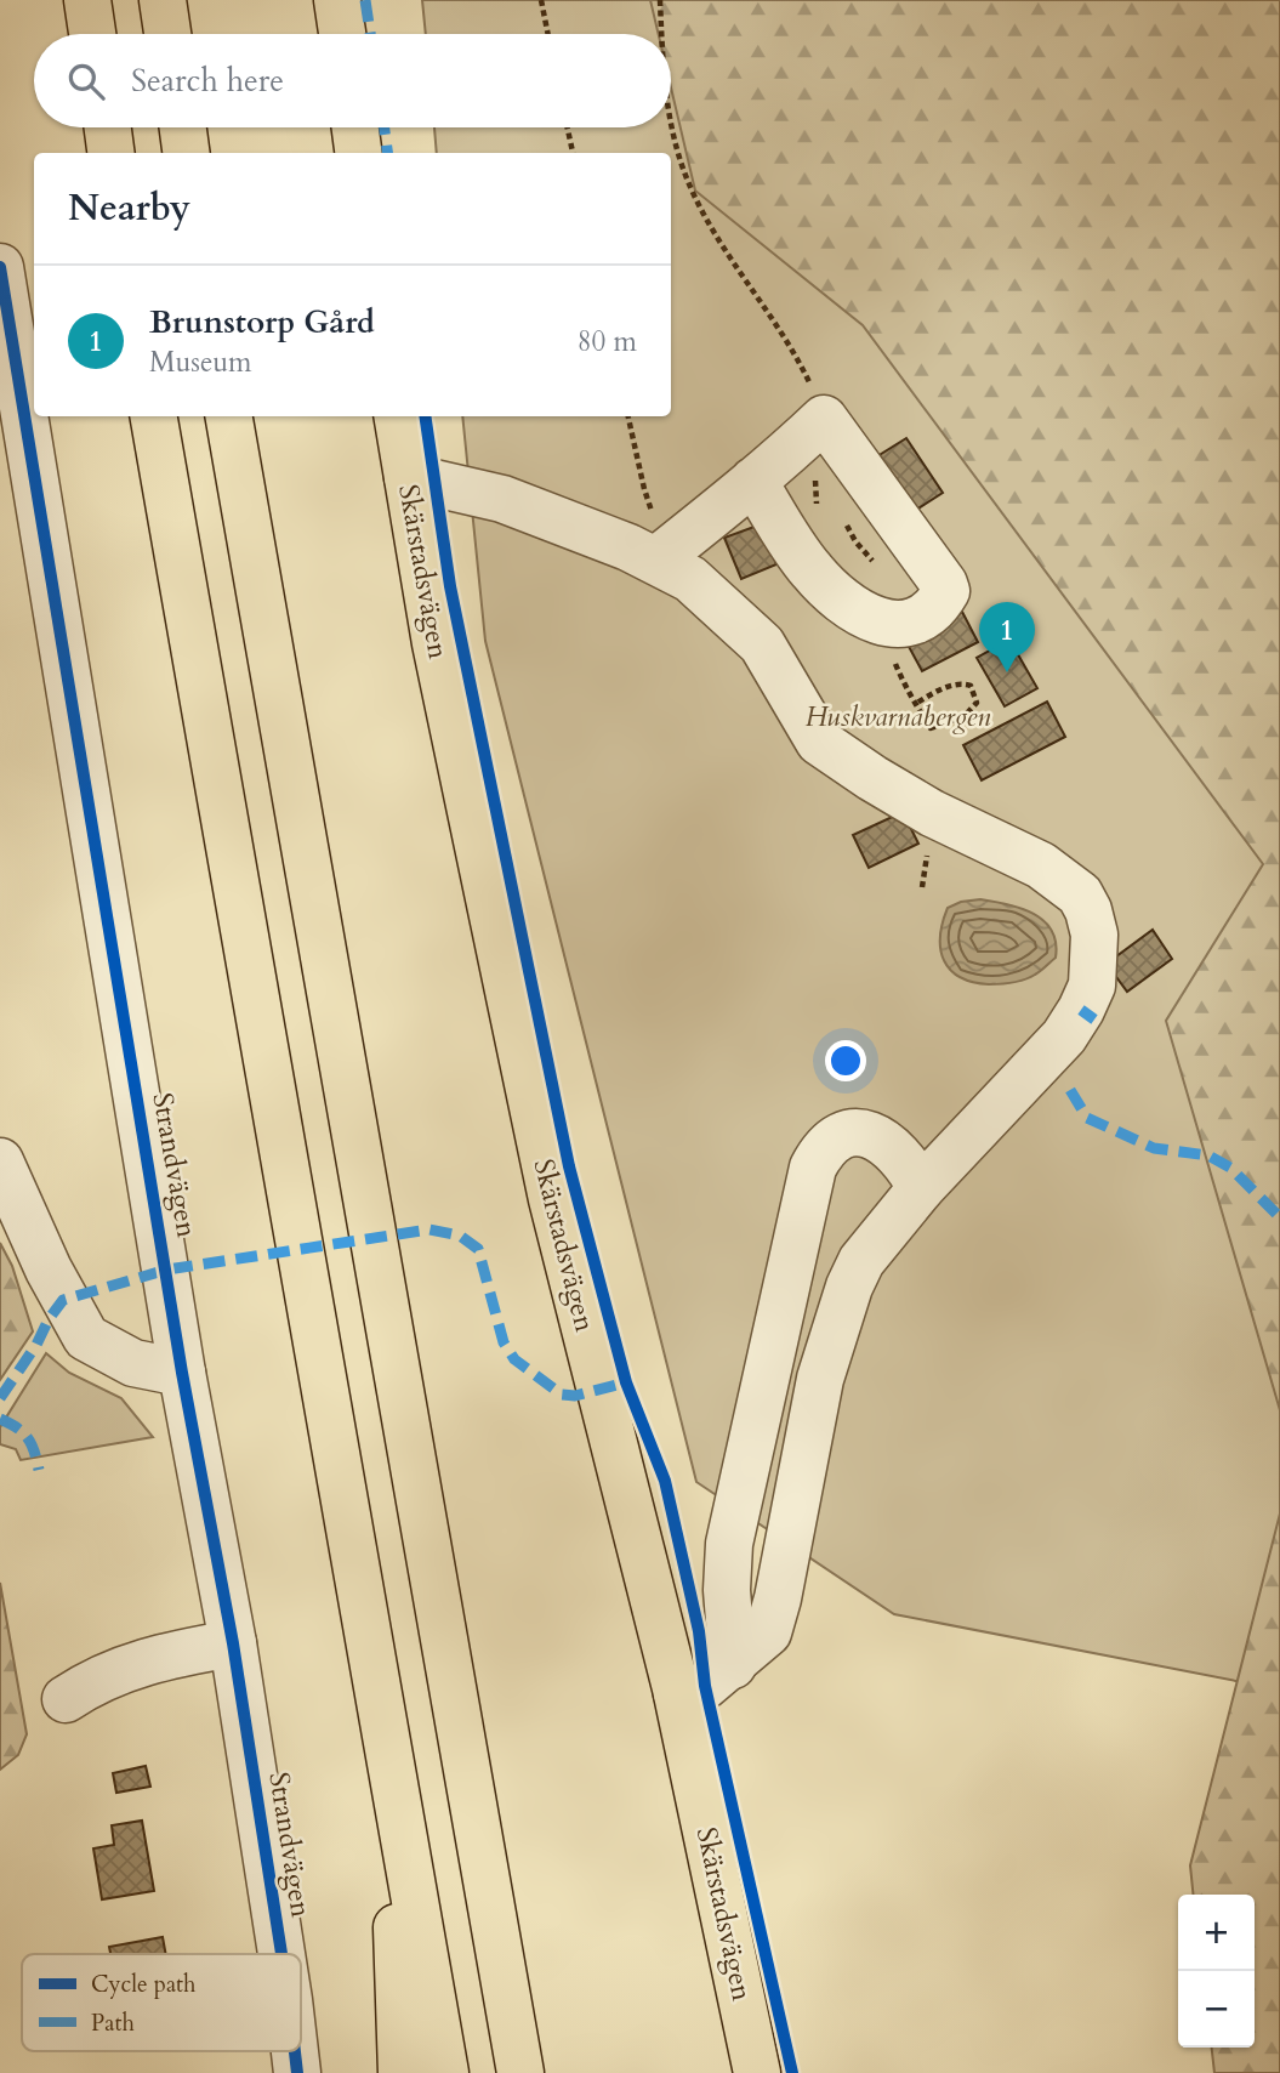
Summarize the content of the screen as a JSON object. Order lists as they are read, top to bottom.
{
  "streets": {
    "main road": ["Skärstadsvägen"],
    "street": ["Strandvägen"]
  },
  "parks": ["Huskvarnabergen"],
  "legend": ["Cycle path", "Path"],
  "page": {
    "search": "Search here",
    "heading": "Nearby",
    "list": [
      {
        "mark": "1",
        "name": "Brunstorp Gård",
        "note": "Museum",
        "value": "80 m"
      }
    ],
    "pins": "1",
    "map_buttons": ["+", "−"]
  }
}
